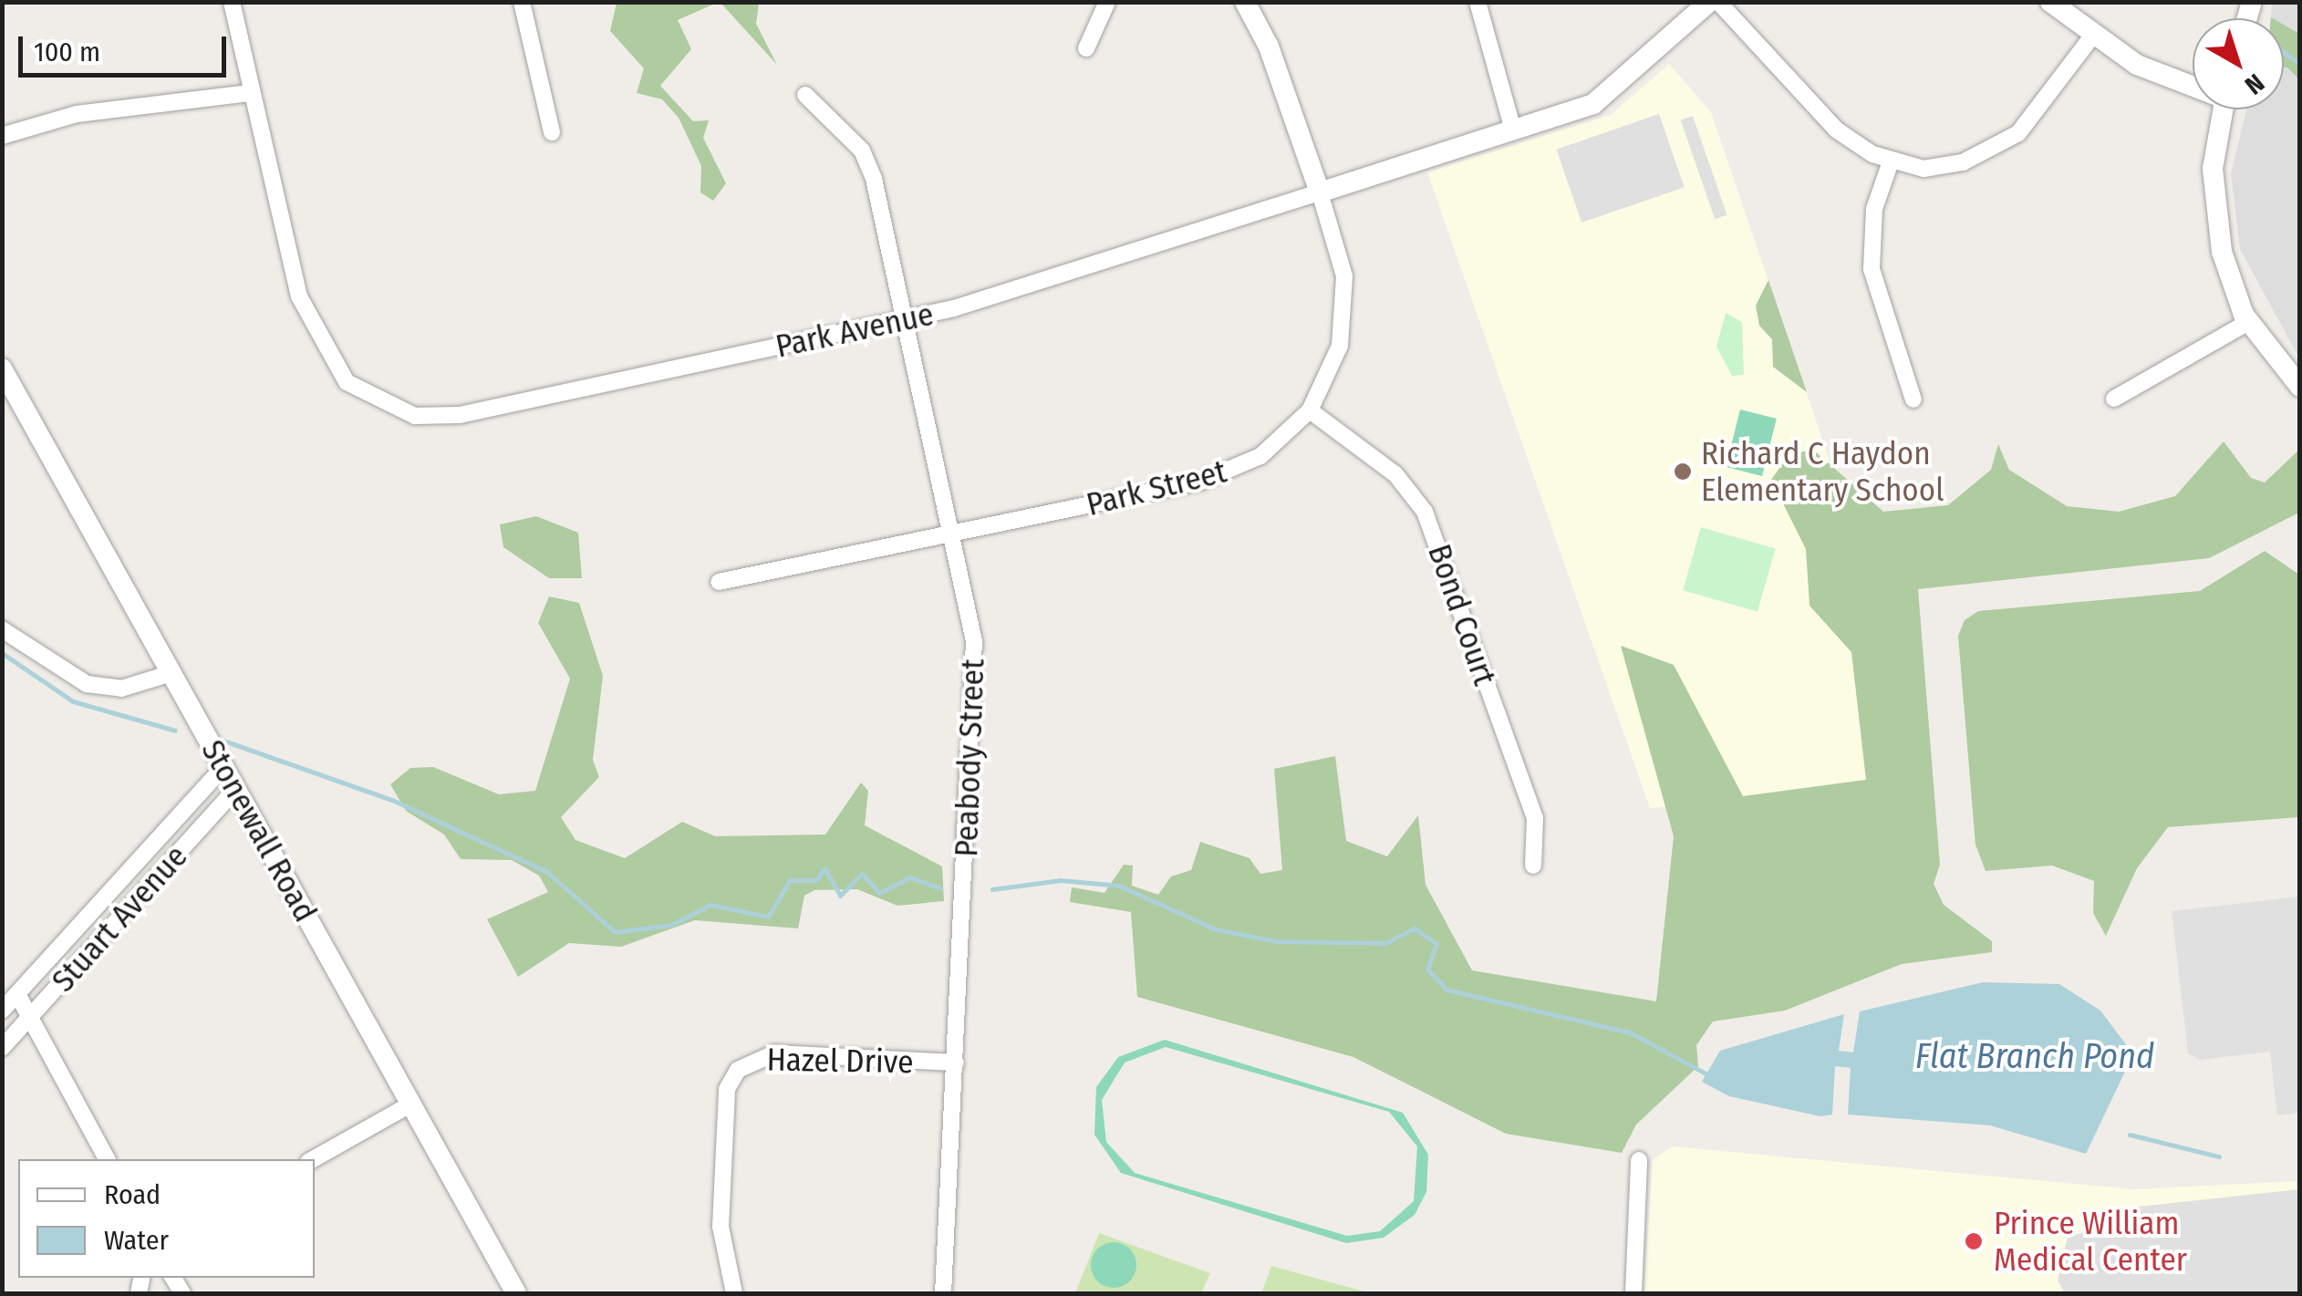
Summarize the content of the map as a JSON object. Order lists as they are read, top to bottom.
{
  "streets": {
    "street": [
      "Park Avenue",
      "Park Street",
      "Bond Court",
      "Peabody Street",
      "Stonewall Road",
      "Stuart Avenue",
      "Hazel Drive"
    ]
  },
  "crossings": [
    ["Park Avenue", "Park Street"],
    ["Park Avenue", "Peabody Street"],
    ["Park Street", "Bond Court"],
    ["Park Street", "Peabody Street"],
    ["Peabody Street", "Hazel Drive"],
    ["Stonewall Road", "Stuart Avenue"]
  ],
  "water": ["Flat Branch Pond"],
  "places": ["Richard C Haydon Elementary School", "Prince William Medical Center"],
  "legend": ["Road", "Water"],
  "scale_bar": "100 m",
  "north": "bottom right"
}
